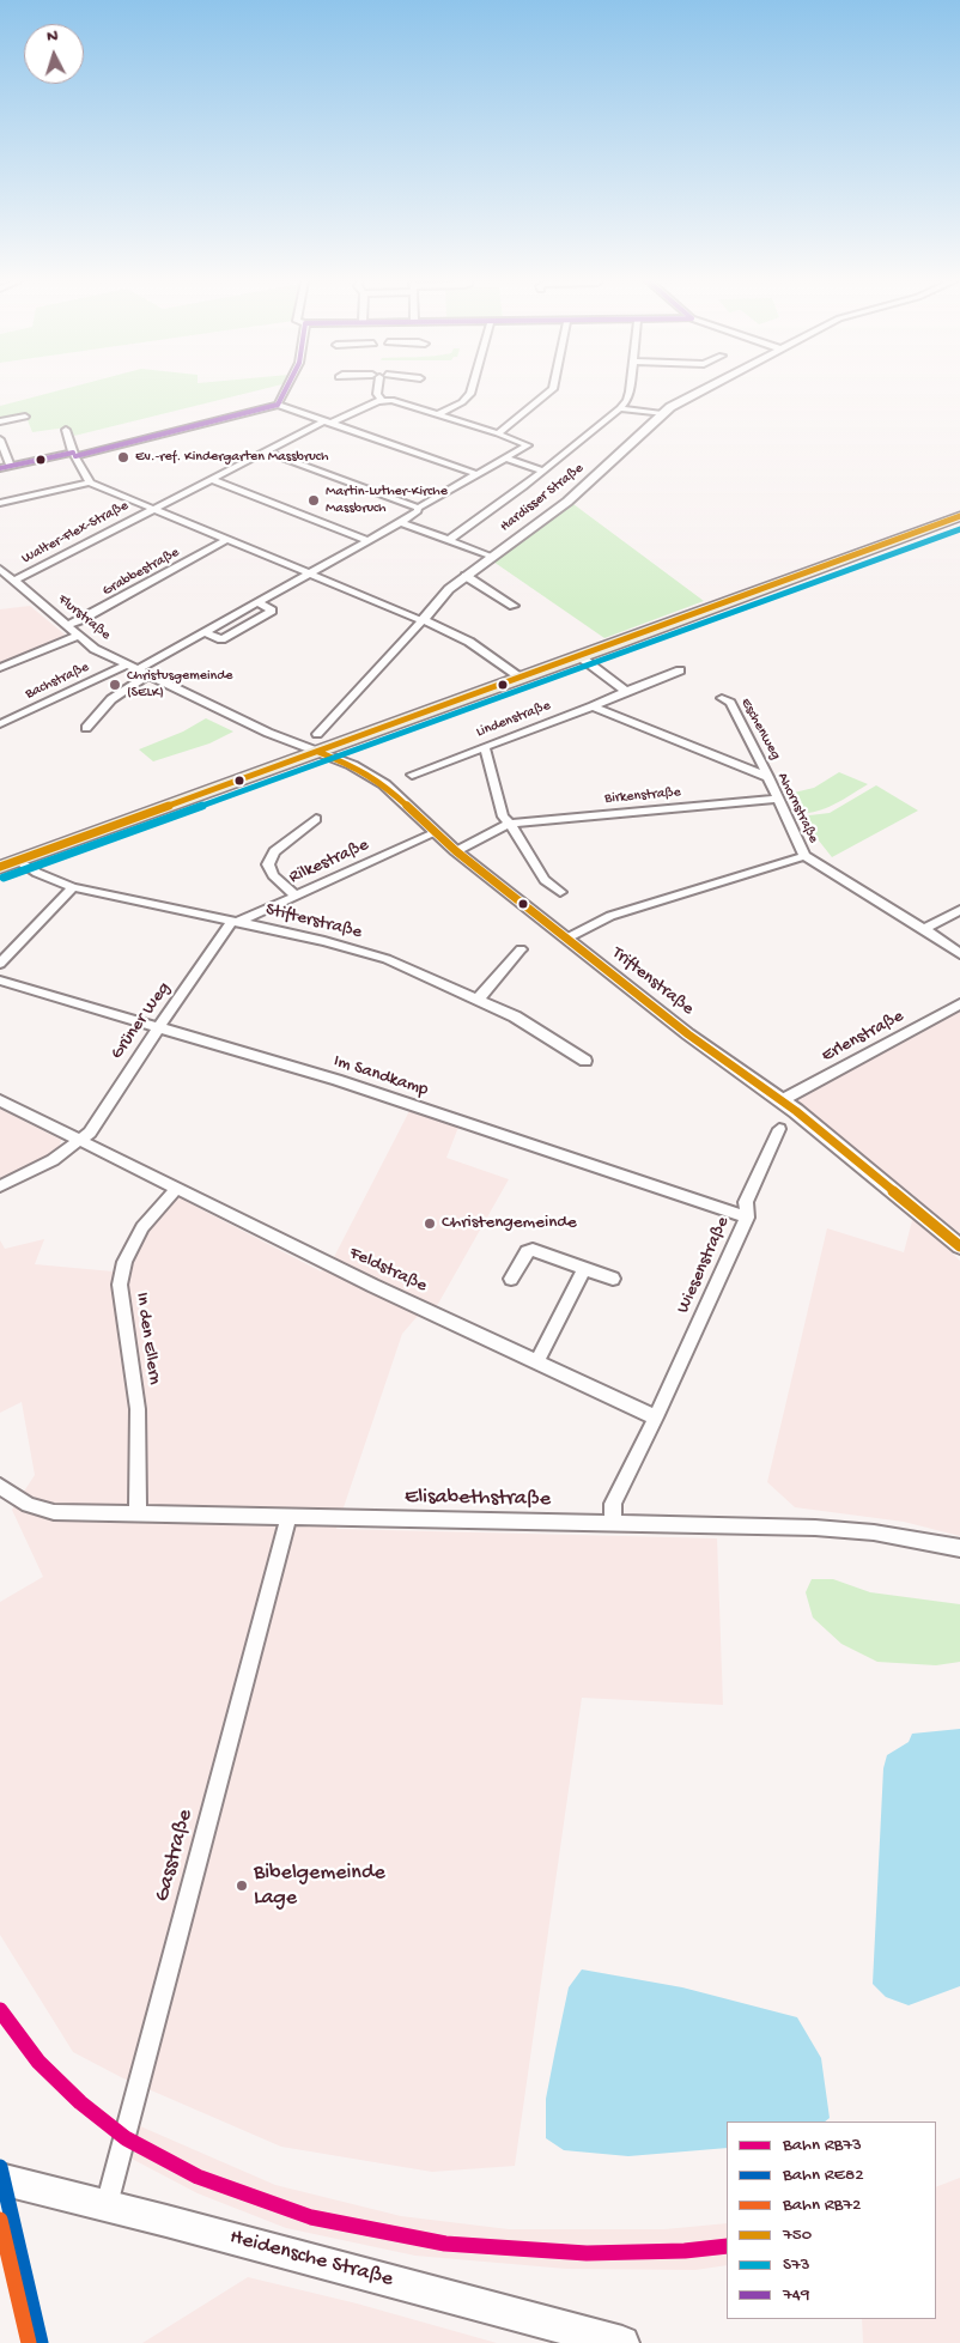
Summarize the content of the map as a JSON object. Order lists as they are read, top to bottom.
{
  "streets": {
    "main road": ["Heidensche Straße"],
    "street": [
      "Hardisser Straße",
      "Walter-Flex-Straße",
      "Grabbestraße",
      "Flurstraße",
      "Bachstraße",
      "Lindenstraße",
      "Eschenweg",
      "Birkenstraße",
      "Ahornstraße",
      "Rilkestraße",
      "Stifterstraße",
      "Triftenstraße",
      "Grüner Weg",
      "Erlenstraße",
      "Im Sandkamp",
      "Wiesenstraße",
      "Feldstraße",
      "In den Ellern",
      "Elisabethstraße",
      "Gasstraße"
    ]
  },
  "crossings": [
    ["Walter-Flex-Straße", "Flurstraße"],
    ["Grabbestraße", "Flurstraße"],
    ["Flurstraße", "Bachstraße"],
    ["Flurstraße", "Triftenstraße"],
    ["Lindenstraße", "Ahornstraße"],
    ["Eschenweg", "Ahornstraße"],
    ["Birkenstraße", "Ahornstraße"],
    ["Birkenstraße", "Triftenstraße"],
    ["Rilkestraße", "Stifterstraße"],
    ["Rilkestraße", "Triftenstraße"],
    ["Rilkestraße", "Grüner Weg"],
    ["Stifterstraße", "Grüner Weg"],
    ["Triftenstraße", "Erlenstraße"],
    ["Grüner Weg", "Im Sandkamp"],
    ["Grüner Weg", "Feldstraße"],
    ["Im Sandkamp", "Wiesenstraße"],
    ["Wiesenstraße", "Feldstraße"],
    ["Feldstraße", "In den Ellern"],
    ["In den Ellern", "Elisabethstraße"],
    ["Elisabethstraße", "Gasstraße"],
    ["Gasstraße", "Heidensche Straße"]
  ],
  "places": [
    "Ev.-ref. Kindergarten Massbruch",
    "Martin-Luther-Kirche Massbruch",
    "Christusgemeinde (SELK)",
    "Christengemeinde",
    "Bibelgemeinde Lage"
  ],
  "lines": [
    "transit line 749",
    "transit line 750",
    "transit line S73",
    "rail line RB73",
    "rail line RE82",
    "rail line RB72"
  ],
  "legend": [
    "Bahn RB73",
    "Bahn RE82",
    "Bahn RB72",
    "750",
    "S73",
    "749"
  ],
  "north": "top"
}
